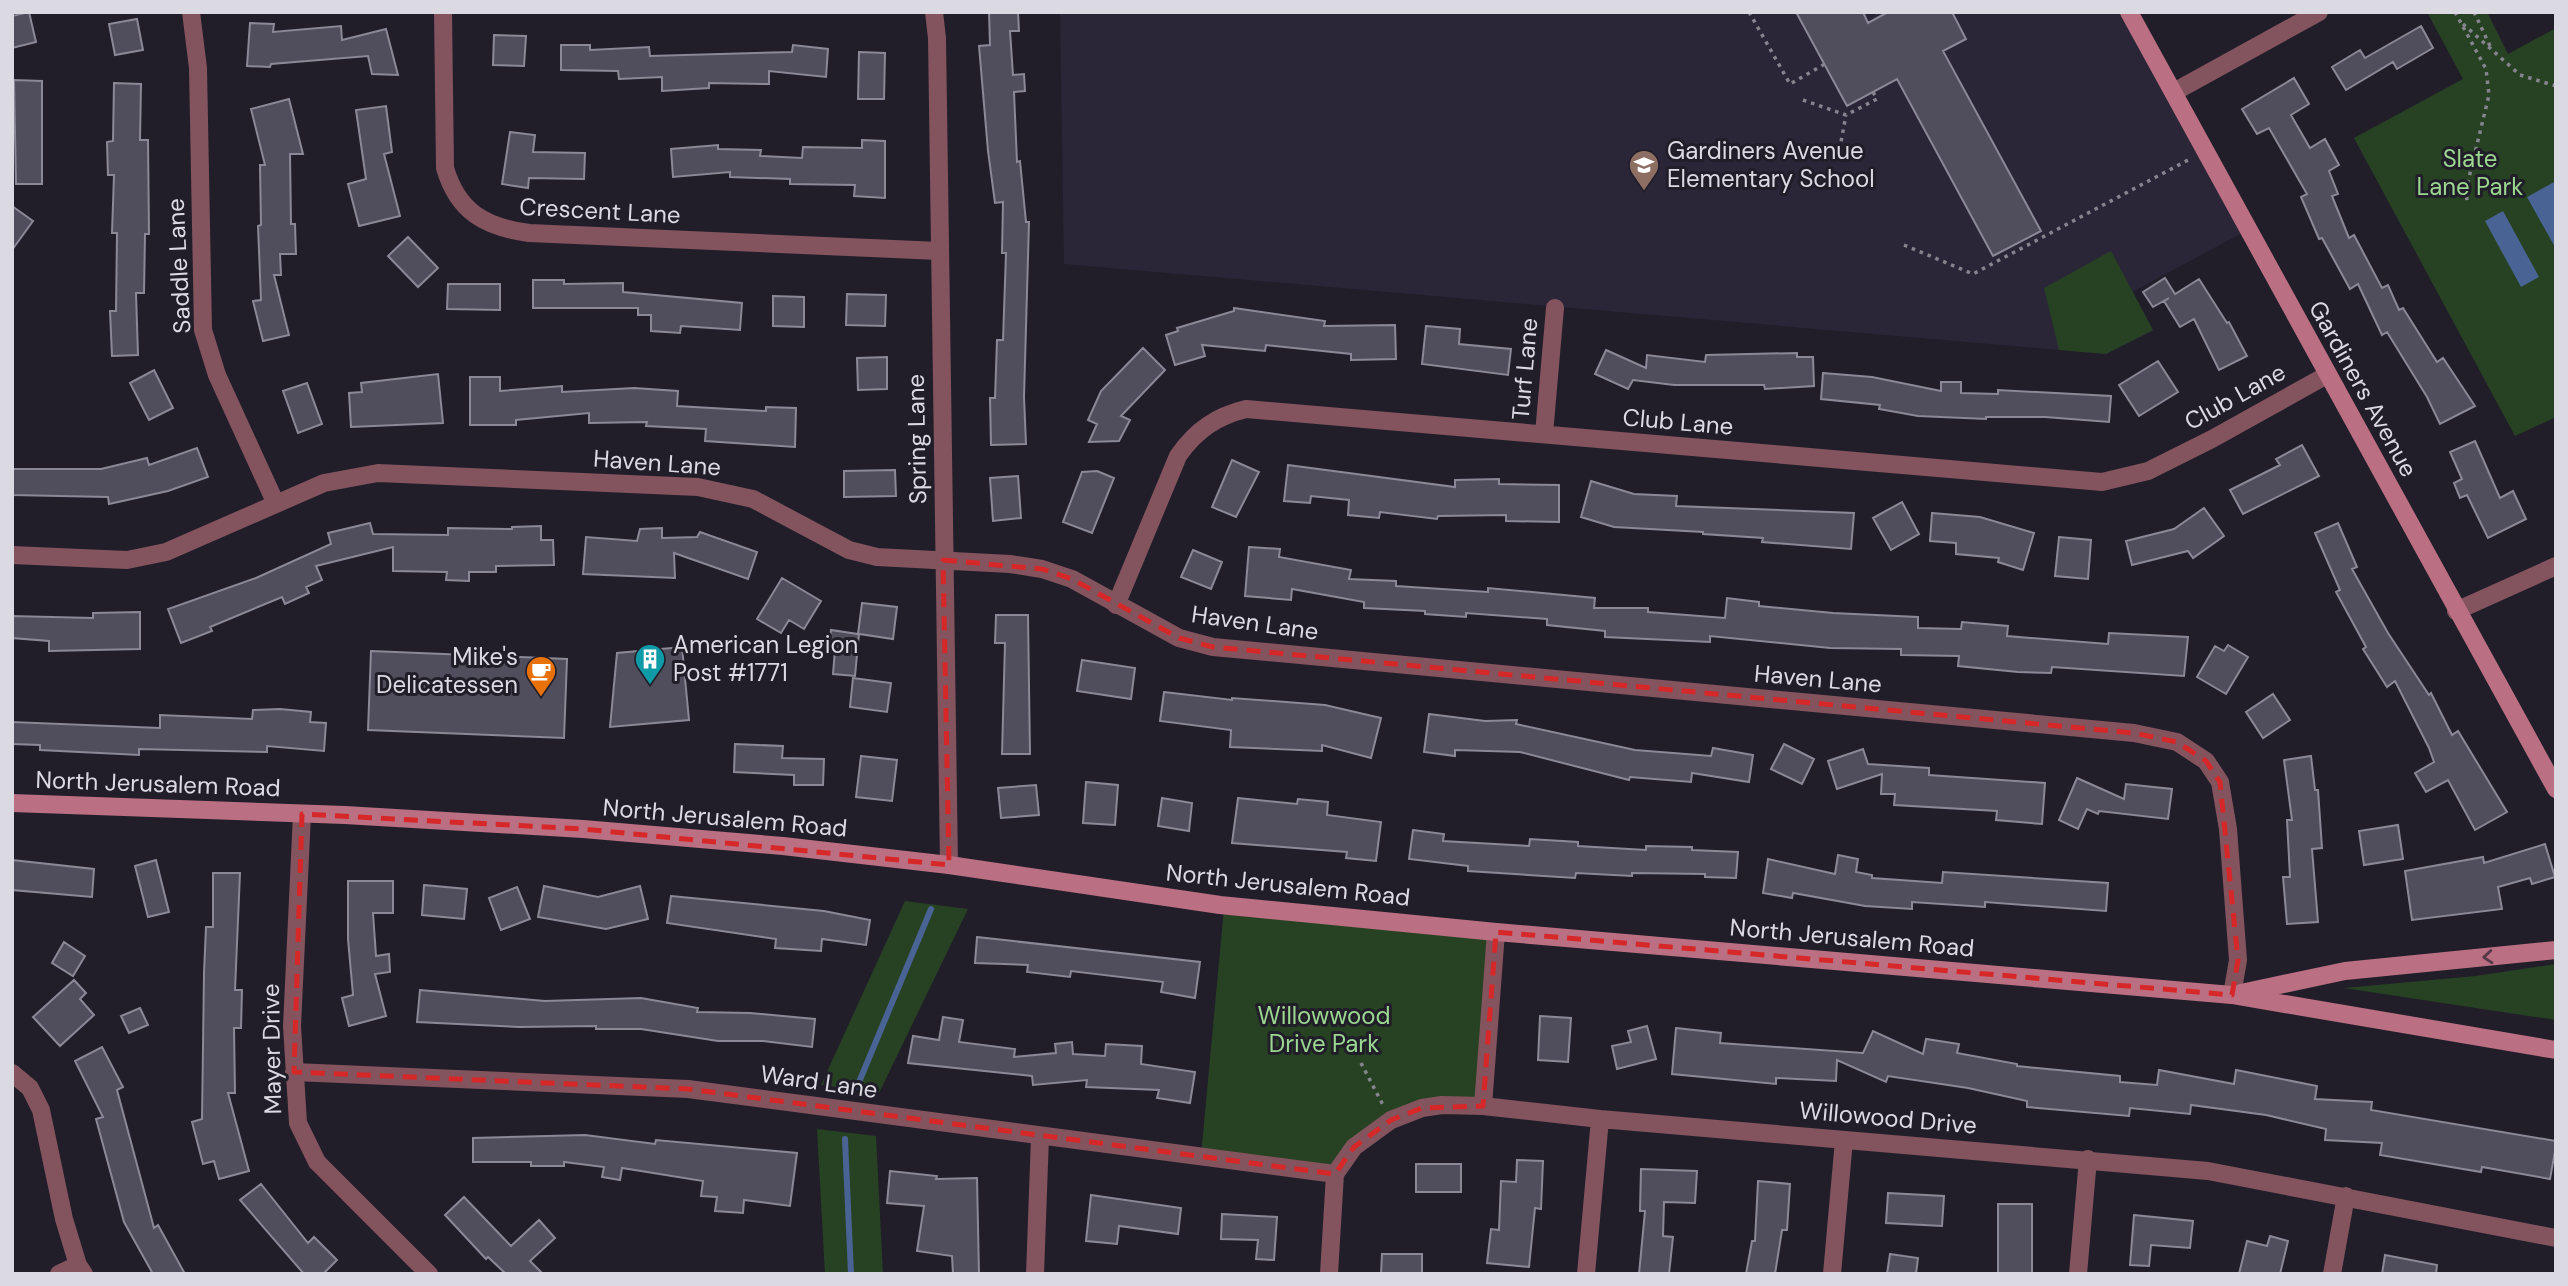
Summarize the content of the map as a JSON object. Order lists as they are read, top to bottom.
{
  "streets": {
    "main road": ["Gardiners Avenue", "North Jerusalem Road"],
    "street": [
      "Crescent Lane",
      "Saddle Lane",
      "Turf Lane",
      "Club Lane",
      "Spring Lane",
      "Haven Lane",
      "Mayer Drive",
      "Ward Lane",
      "Willowood Drive"
    ]
  },
  "crossings": [
    ["Crescent Lane", "Spring Lane"],
    ["Saddle Lane", "Haven Lane"],
    ["Turf Lane", "Club Lane"],
    ["Gardiners Avenue", "Club Lane"],
    ["Club Lane", "Haven Lane"],
    ["Spring Lane", "Haven Lane"],
    ["Spring Lane", "North Jerusalem Road"],
    ["Haven Lane", "North Jerusalem Road"],
    ["North Jerusalem Road", "Mayer Drive"],
    ["Mayer Drive", "Ward Lane"],
    ["Ward Lane", "Willowood Drive"]
  ],
  "parks": ["Slate Lane Park", "Willowwood Drive Park"],
  "places": {
    "school or university": ["Gardiners Avenue Elementary School"],
    "building": ["American Legion Post #1771"],
    "cafe": ["Mike's Delicatessen"]
  }
}
